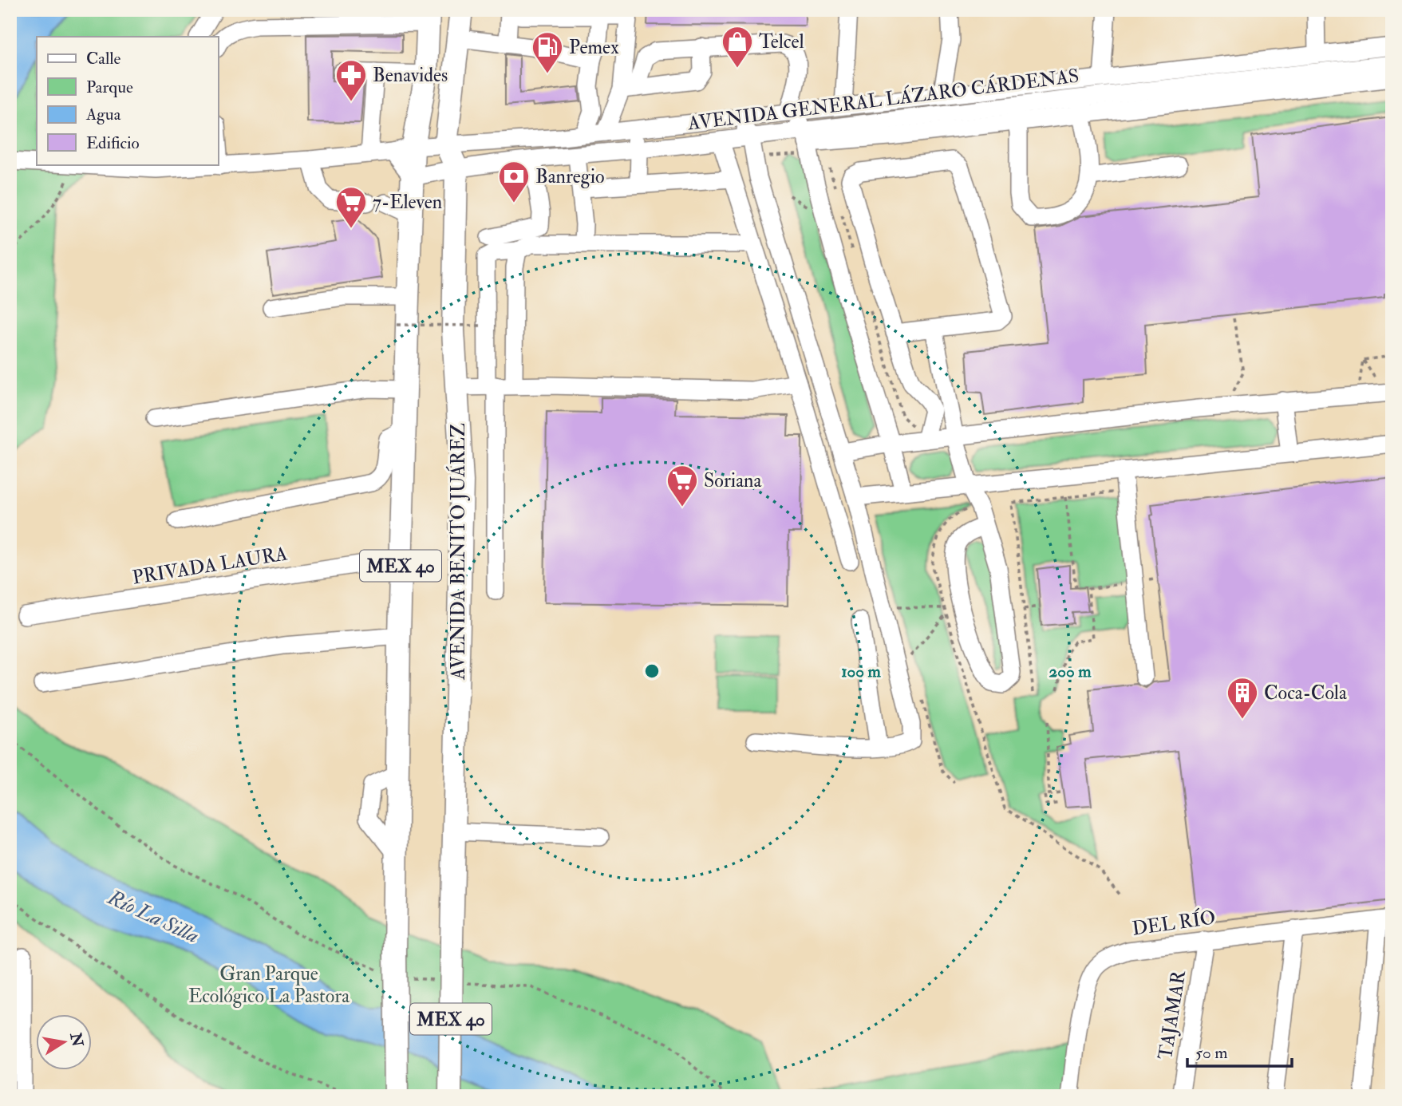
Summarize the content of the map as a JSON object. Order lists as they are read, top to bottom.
{
  "streets": {
    "main road": ["AVENIDA BENITO JUÁREZ", "MEX 40"],
    "street": [
      "AVENIDA GENERAL LÁZARO CÁRDENAS",
      "PRIVADA LAURA",
      "DEL RÍO",
      "TAJAMAR"
    ]
  },
  "crossings": [
    ["AVENIDA GENERAL LÁZARO CÁRDENAS", "AVENIDA BENITO JUÁREZ"],
    ["AVENIDA GENERAL LÁZARO CÁRDENAS", "MEX 40"],
    ["PRIVADA LAURA", "MEX 40"],
    ["DEL RÍO", "TAJAMAR"]
  ],
  "water": ["Río La Silla"],
  "parks": ["Gran Parque Ecológico La Pastora"],
  "places": {
    "shop": ["Telcel"],
    "fuel station": ["Pemex"],
    "pharmacy": ["Benavides"],
    "bank": ["Banregio"],
    "supermarket": ["7-Eleven", "Soriana"],
    "building": ["Coca-Cola"]
  },
  "legend": [
    "Calle",
    "Parque",
    "Agua",
    "Edificio"
  ],
  "scale_bar": "50 m",
  "north": "right",
  "rings": ["100 m", "200 m"]
}
